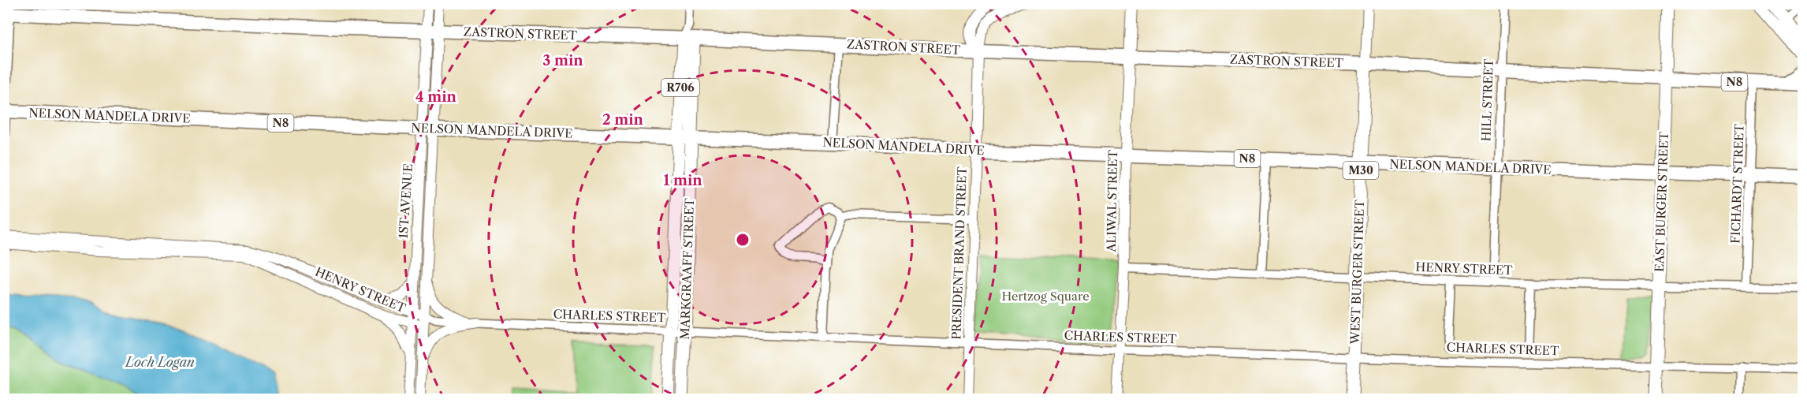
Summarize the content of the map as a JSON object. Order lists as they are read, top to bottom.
{
  "streets": {
    "highway": ["ZASTRON STREET", "N8", "NELSON MANDELA DRIVE"],
    "main road": [
      "R706",
      "M30",
      "ALIWAL STREET",
      "EAST BURGER STREET",
      "PRESIDENT BRAND STREET",
      "MARKGRAAFF STREET",
      "WEST BURGER STREET"
    ],
    "street": [
      "HILL STREET",
      "FICHARDT STREET",
      "1ST AVENUE",
      "HENRY STREET",
      "CHARLES STREET"
    ]
  },
  "crossings": [
    ["ZASTRON STREET", "HILL STREET"],
    ["ZASTRON STREET", "FICHARDT STREET"],
    ["ZASTRON STREET", "1ST AVENUE"],
    ["ZASTRON STREET", "ALIWAL STREET"],
    ["ZASTRON STREET", "EAST BURGER STREET"],
    ["ZASTRON STREET", "PRESIDENT BRAND STREET"],
    ["ZASTRON STREET", "MARKGRAAFF STREET"],
    ["ZASTRON STREET", "WEST BURGER STREET"],
    ["HILL STREET", "NELSON MANDELA DRIVE"],
    ["HILL STREET", "HENRY STREET"],
    ["NELSON MANDELA DRIVE", "FICHARDT STREET"],
    ["NELSON MANDELA DRIVE", "1ST AVENUE"],
    ["NELSON MANDELA DRIVE", "ALIWAL STREET"],
    ["NELSON MANDELA DRIVE", "EAST BURGER STREET"],
    ["NELSON MANDELA DRIVE", "PRESIDENT BRAND STREET"],
    ["NELSON MANDELA DRIVE", "MARKGRAAFF STREET"],
    ["NELSON MANDELA DRIVE", "WEST BURGER STREET"],
    ["FICHARDT STREET", "HENRY STREET"],
    ["1ST AVENUE", "HENRY STREET"],
    ["ALIWAL STREET", "HENRY STREET"],
    ["ALIWAL STREET", "CHARLES STREET"],
    ["EAST BURGER STREET", "HENRY STREET"],
    ["EAST BURGER STREET", "CHARLES STREET"],
    ["PRESIDENT BRAND STREET", "CHARLES STREET"],
    ["MARKGRAAFF STREET", "CHARLES STREET"],
    ["HENRY STREET", "WEST BURGER STREET"],
    ["HENRY STREET", "CHARLES STREET"],
    ["WEST BURGER STREET", "CHARLES STREET"]
  ],
  "water": ["Loch Logan"],
  "parks": ["Hertzog Square"],
  "rings": [
    "3 min",
    "4 min",
    "2 min",
    "1 min"
  ]
}
